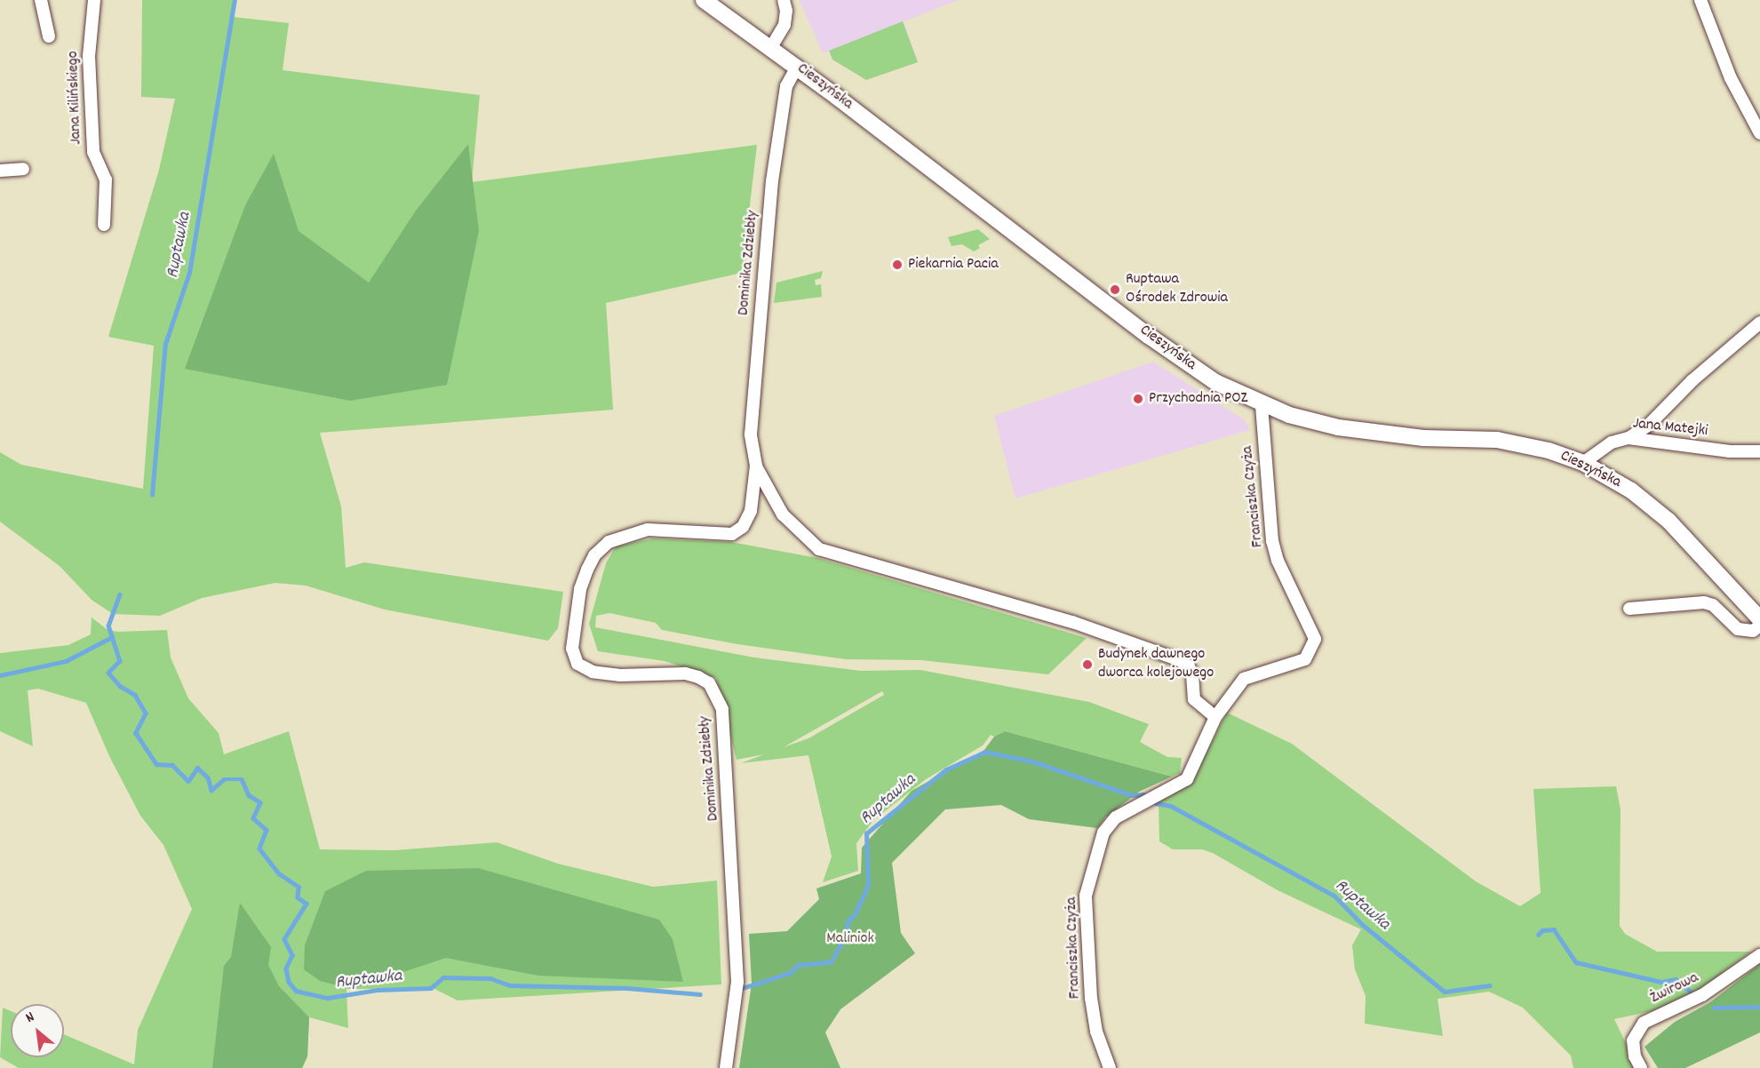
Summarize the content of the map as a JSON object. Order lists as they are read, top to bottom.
{
  "streets": {
    "main road": ["Cieszyńska"],
    "street": [
      "Jana Kilińskiego",
      "Dominika Zdziebły",
      "Jana Matejki",
      "Franciszka Czyża",
      "Żwirowa"
    ]
  },
  "crossings": [
    ["Cieszyńska", "Dominika Zdziebły"],
    ["Cieszyńska", "Jana Matejki"],
    ["Cieszyńska", "Franciszka Czyża"],
    ["Dominika Zdziebły", "Franciszka Czyża"]
  ],
  "water": ["Ruptawka"],
  "parks": ["Maliniok"],
  "places": [
    "Piekarnia Pacia",
    "Ruptawa Ośrodek Zdrowia",
    "Przychodnia POZ",
    "Budynek dawnego dworca kolejowego"
  ],
  "north": "top left"
}
